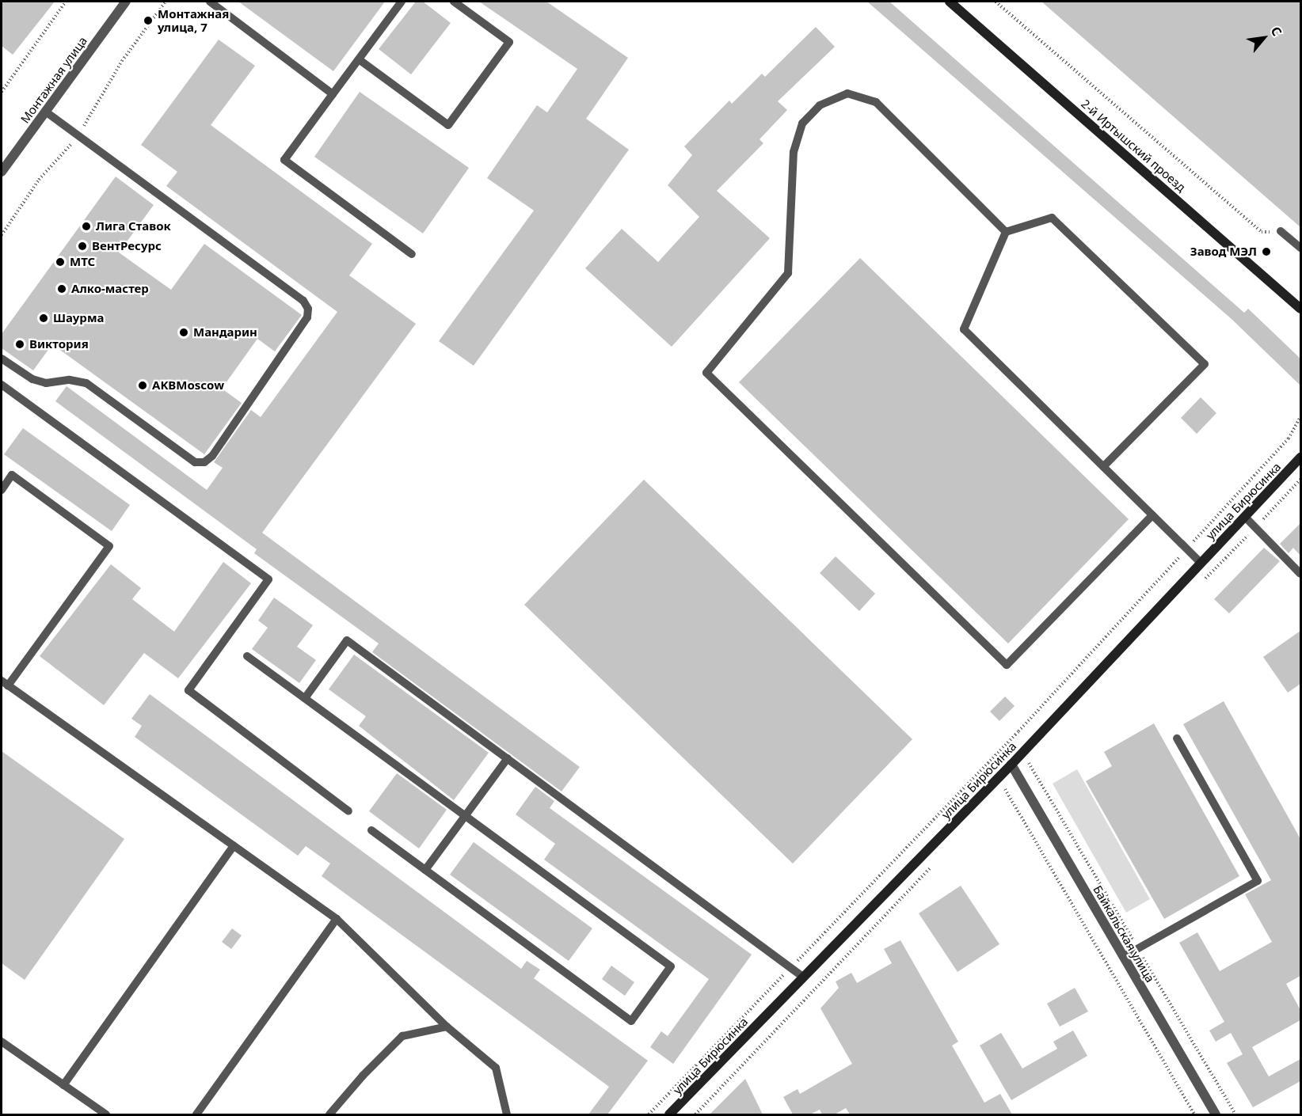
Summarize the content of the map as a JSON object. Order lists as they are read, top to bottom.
{
  "streets": {
    "main road": ["2-й Иртышский проезд", "улица Бирюсинка"],
    "street": ["Монтажная улица", "Байкальская улица"]
  },
  "crossings": [
    ["улица Бирюсинка", "Байкальская улица"]
  ],
  "places": [
    "Монтажная улица, 7",
    "Лига Ставок",
    "ВентРесурс",
    "Завод МЭЛ",
    "МТС",
    "Алко-мастер",
    "Шаурма",
    "Мандарин",
    "Виктория",
    "AKBMoscow"
  ],
  "north": "top right"
}
